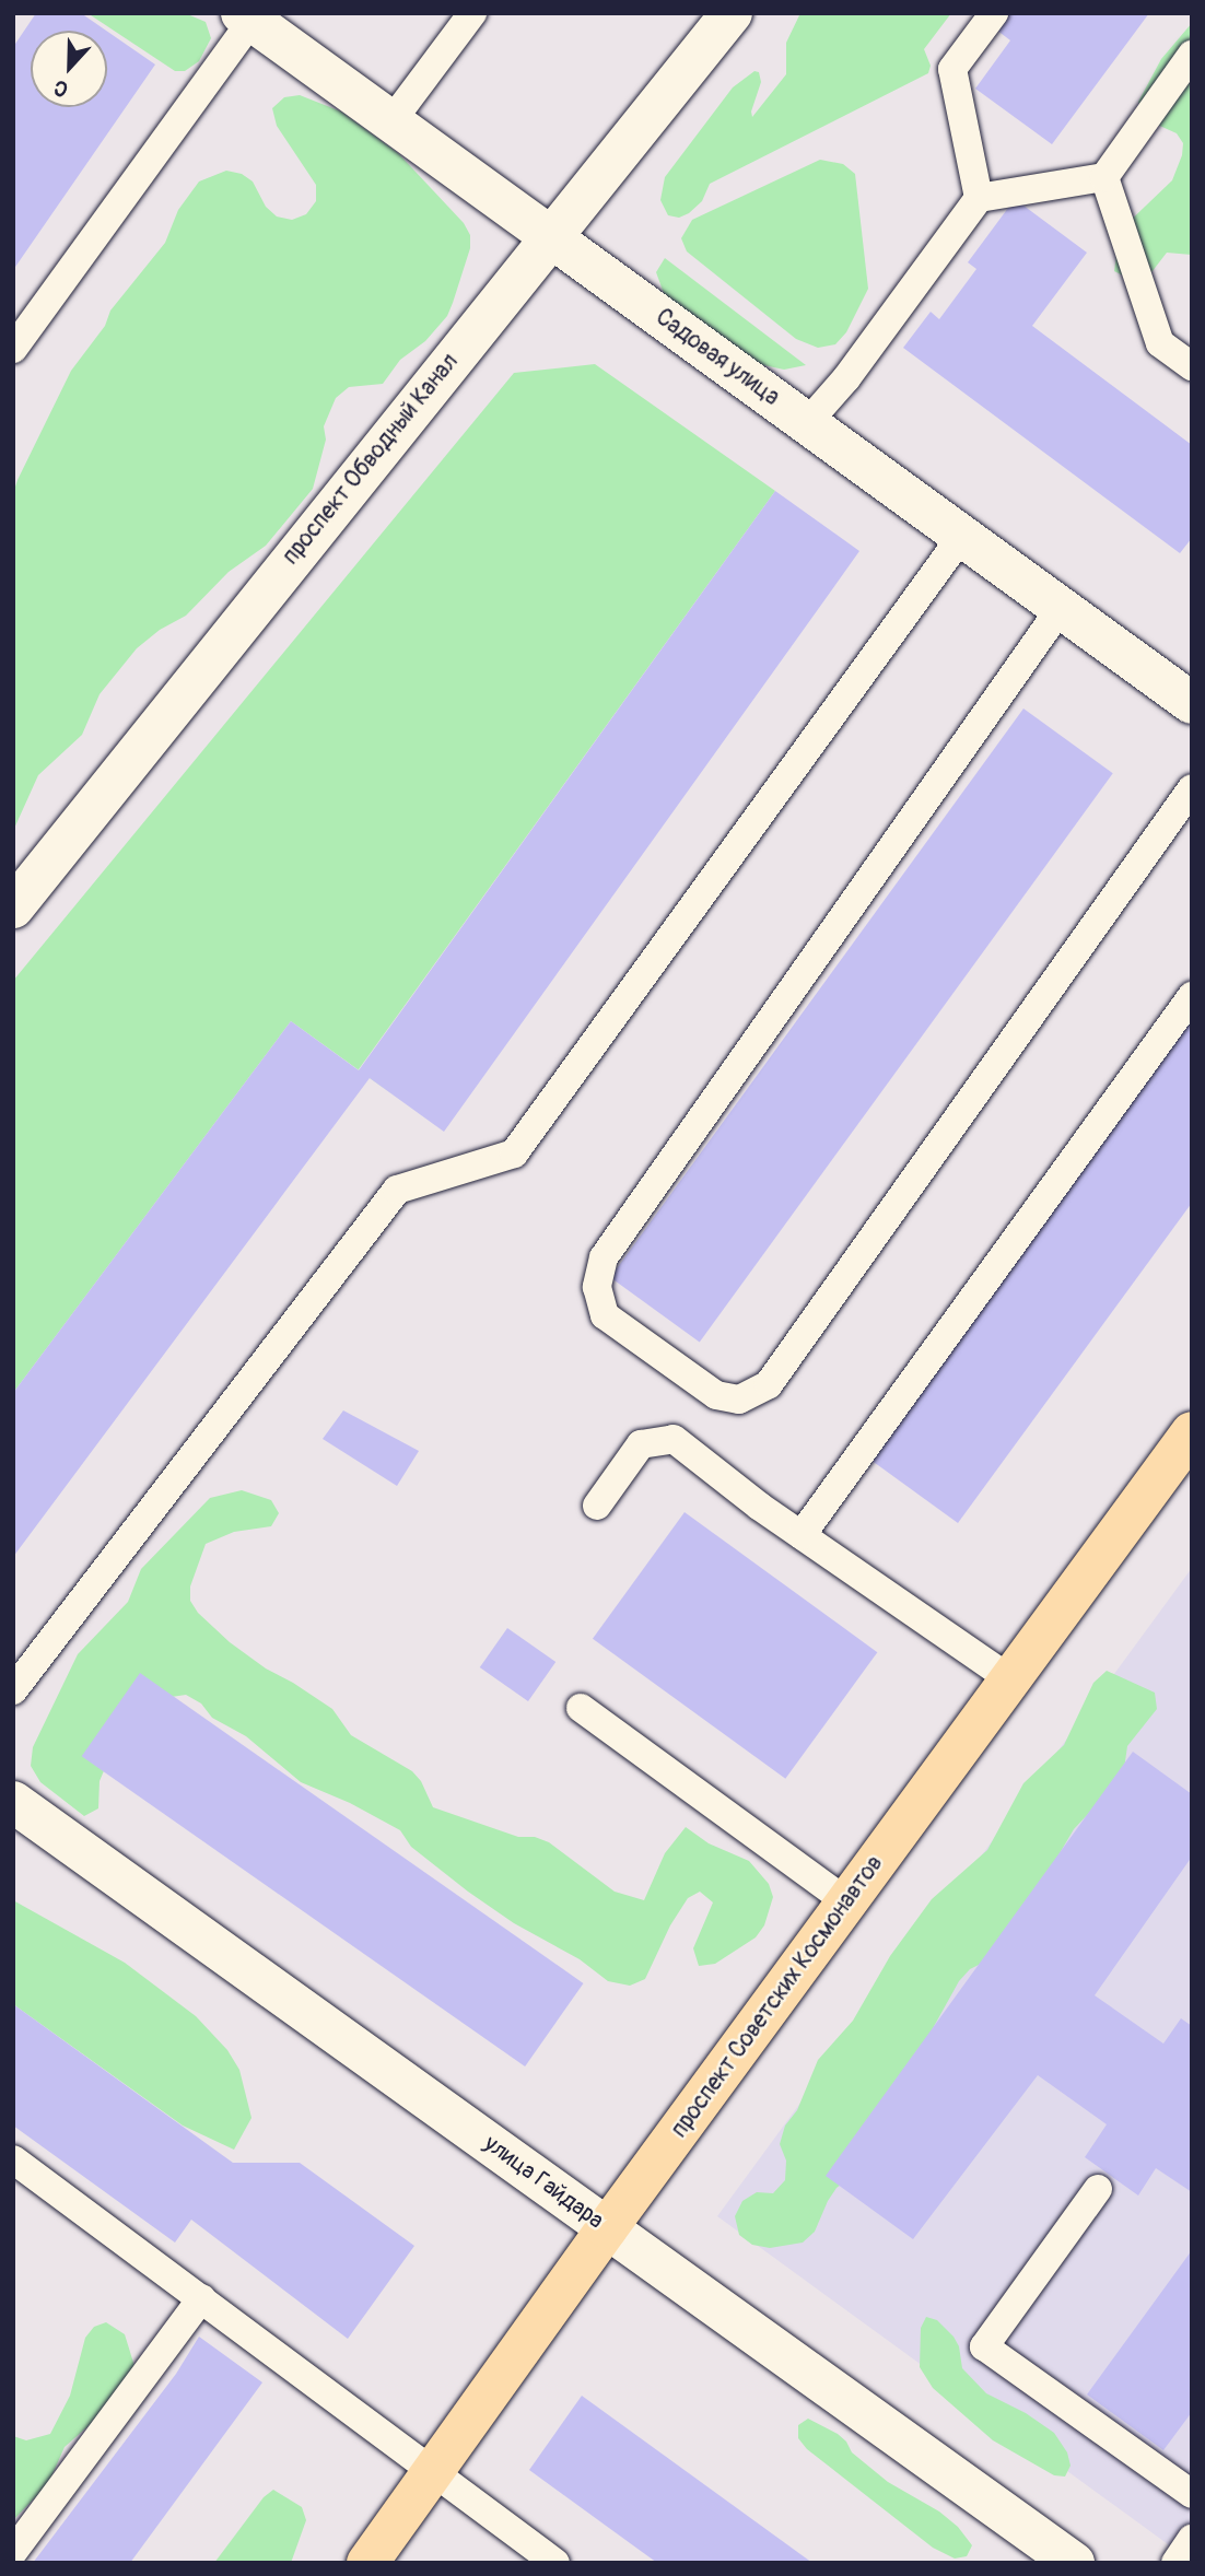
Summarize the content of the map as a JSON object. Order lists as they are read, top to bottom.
{
  "streets": {
    "main road": ["проспект Советских Космонавтов"],
    "street": ["Садовая улица", "проспект Обводный Канал", "улица Гайдара"]
  },
  "crossings": [
    ["Садовая улица", "проспект Обводный Канал"],
    ["проспект Советских Космонавтов", "улица Гайдара"]
  ],
  "north": "bottom"
}
